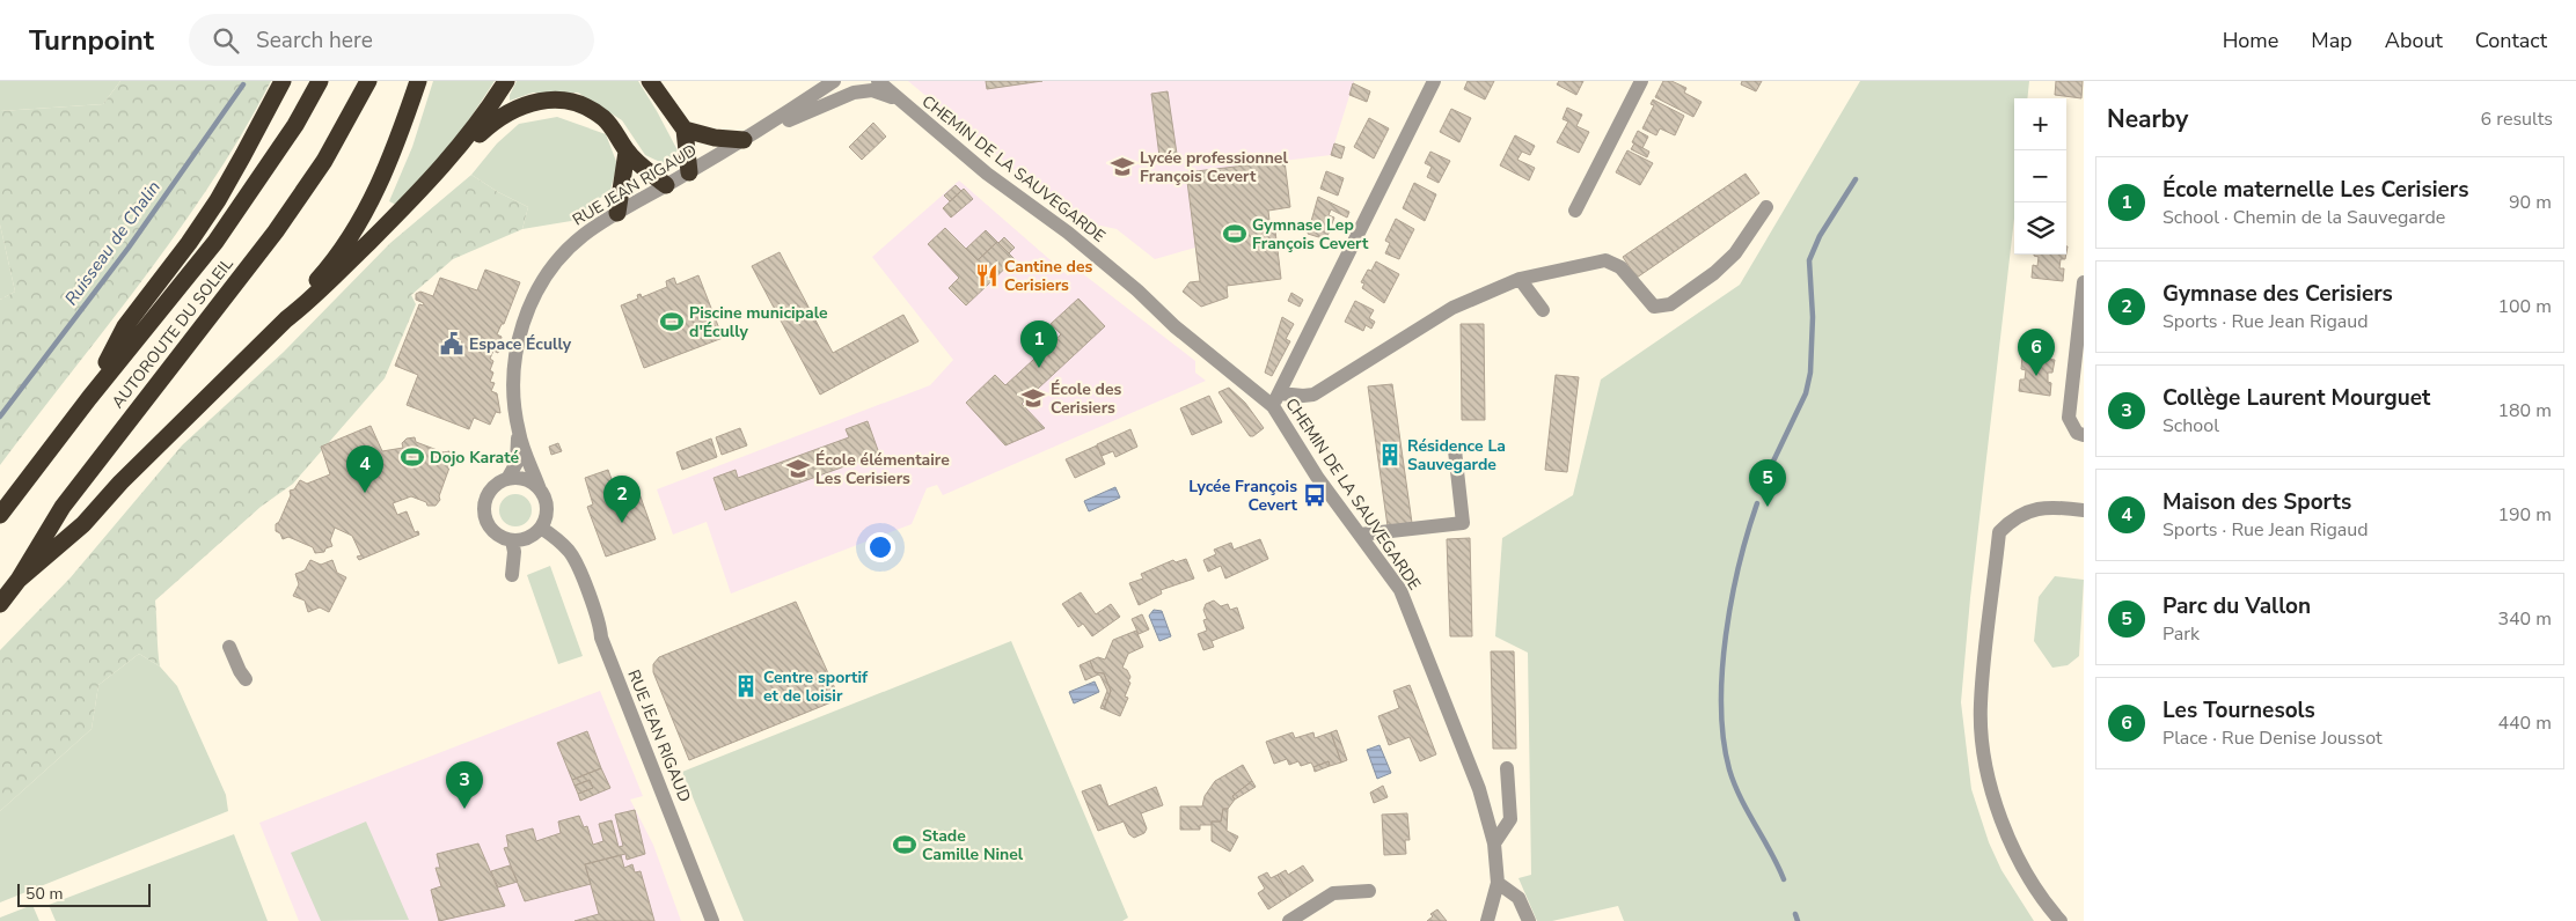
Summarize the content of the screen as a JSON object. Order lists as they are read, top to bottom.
{
  "streets": {
    "highway": ["AUTOROUTE DU SOLEIL"],
    "street": ["CHEMIN DE LA SAUVEGARDE", "RUE JEAN RIGAUD"]
  },
  "crossings": [
    ["CHEMIN DE LA SAUVEGARDE", "RUE JEAN RIGAUD"]
  ],
  "water": ["Ruisseau de Chalin"],
  "places": {
    "school or university": ["Lycée professionnel François Cevert", "École des Cerisiers", "École élémentaire Les Cerisiers"],
    "sports": [
      "Gymnase Lep François Cevert",
      "Piscine municipale d'Écully",
      "Dojo Karaté",
      "Stade Camille Ninel"
    ],
    "restaurant": ["Cantine des Cerisiers"],
    "public building": ["Espace Écully"],
    "building": ["Résidence La Sauvegarde", "Centre sportif et de loisir"],
    "bus stop": ["Lycée François Cevert"]
  },
  "scale_bar": "50 m",
  "page": {
    "header": "Turnpoint",
    "search": "Search here",
    "nav": [
      "Home",
      "Map",
      "About",
      "Contact"
    ],
    "heading": ["Nearby", "6 results"],
    "map_buttons": ["+", "−"],
    "list": [
      {
        "mark": "1",
        "name": "École maternelle Les Cerisiers",
        "note": "School · Chemin de la Sauvegarde",
        "value": "90 m"
      },
      {
        "mark": "2",
        "name": "Gymnase des Cerisiers",
        "note": "Sports · Rue Jean Rigaud",
        "value": "100 m"
      },
      {
        "mark": "3",
        "name": "Collège Laurent Mourguet",
        "note": "School",
        "value": "180 m"
      },
      {
        "mark": "4",
        "name": "Maison des Sports",
        "note": "Sports · Rue Jean Rigaud",
        "value": "190 m"
      },
      {
        "mark": "5",
        "name": "Parc du Vallon",
        "note": "Park",
        "value": "340 m"
      },
      {
        "mark": "6",
        "name": "Les Tournesols",
        "note": "Place · Rue Denise Joussot",
        "value": "440 m"
      }
    ],
    "pins": [
      "1",
      "6",
      "4",
      "5",
      "2",
      "3"
    ],
    "scale": "50 m"
  }
}
